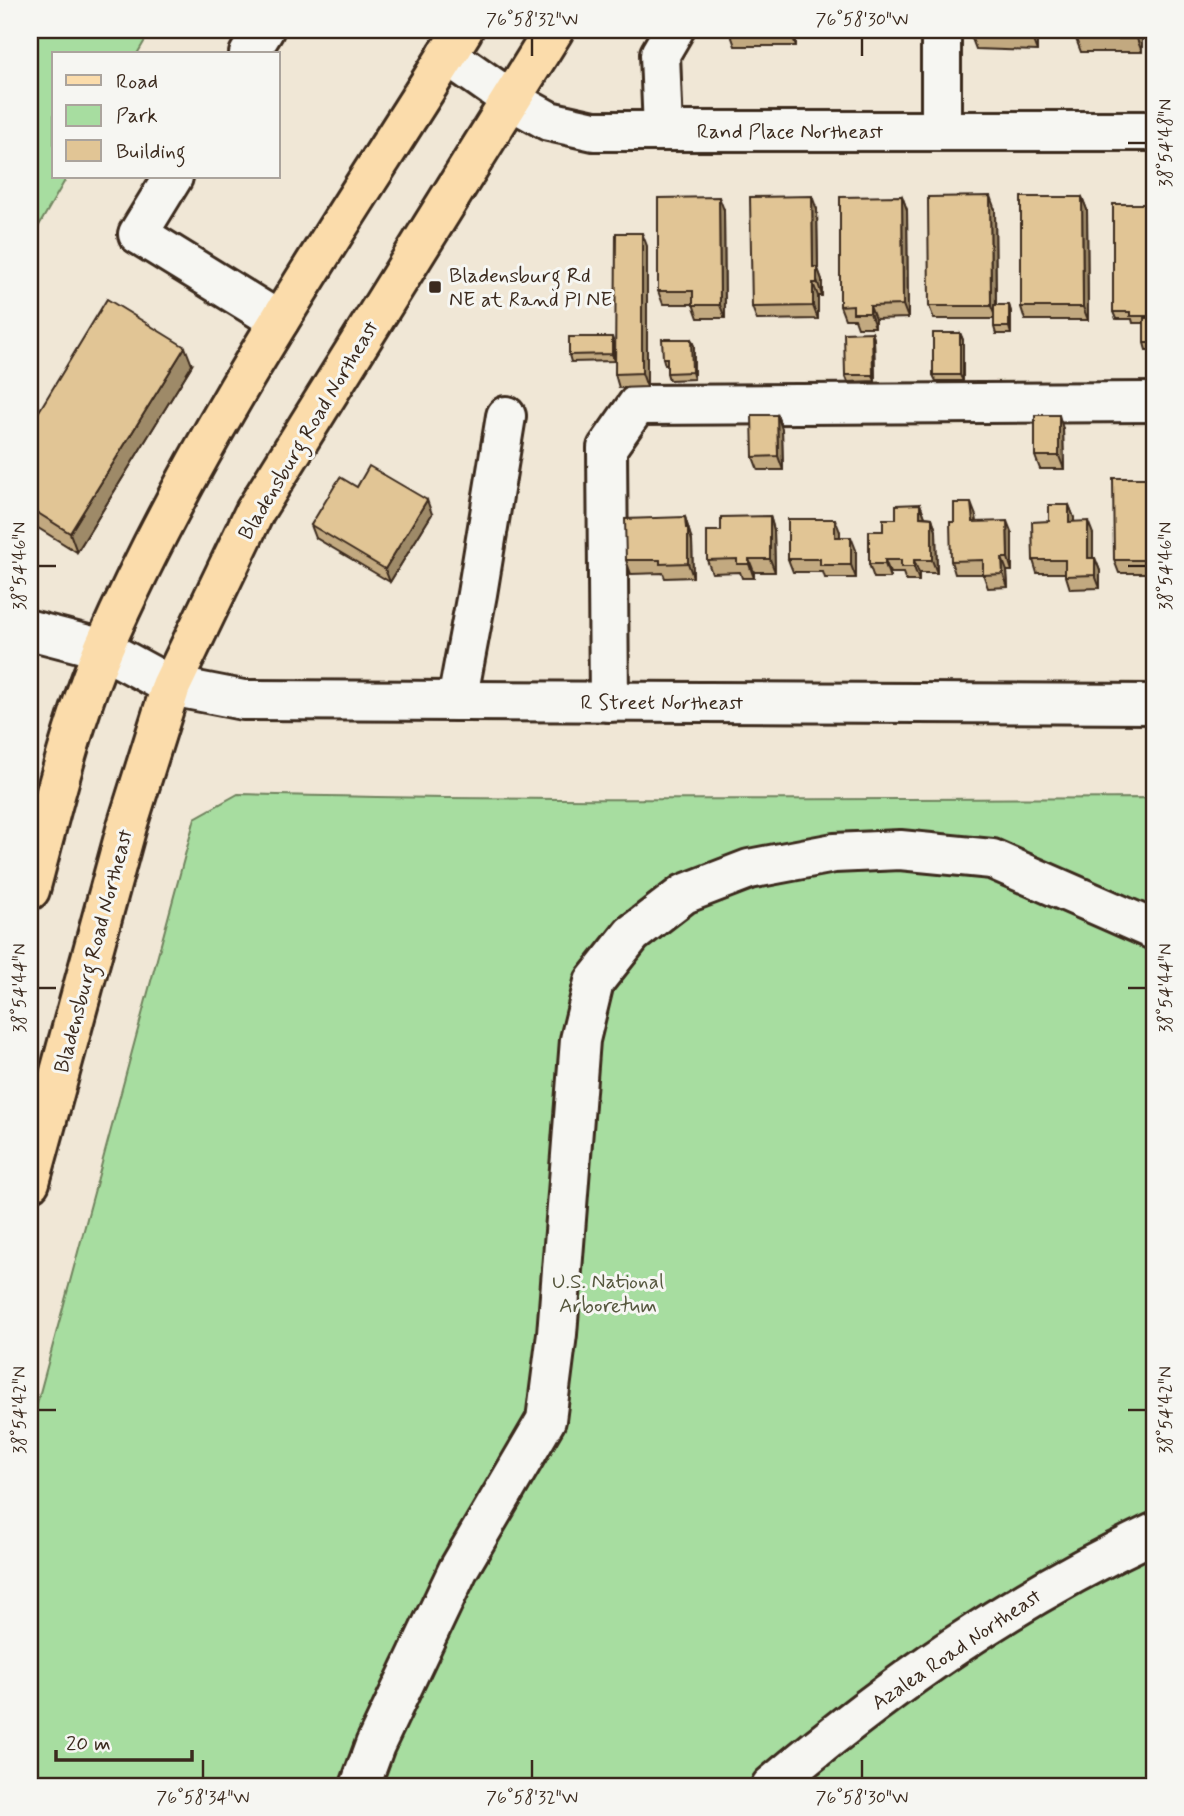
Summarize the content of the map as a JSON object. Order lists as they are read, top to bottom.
{
  "streets": {
    "main road": ["Bladensburg Road Northeast"],
    "street": ["Rand Place Northeast", "R Street Northeast", "Azalea Road Northeast"]
  },
  "crossings": [
    ["Rand Place Northeast", "Bladensburg Road Northeast"],
    ["Bladensburg Road Northeast", "R Street Northeast"]
  ],
  "parks": ["U.S. National Arboretum"],
  "places": {
    "transit": ["Bladensburg Rd NE at Rand Pl NE"]
  },
  "legend": ["Road", "Park", "Building"],
  "scale_bar": "20 m",
  "coordinates": [
    "76°58'32\"W",
    "76°58'30\"W",
    "38°54'48\"N",
    "38°54'46\"N",
    "38°54'44\"N",
    "38°54'42\"N",
    "76°58'34\"W"
  ]
}
